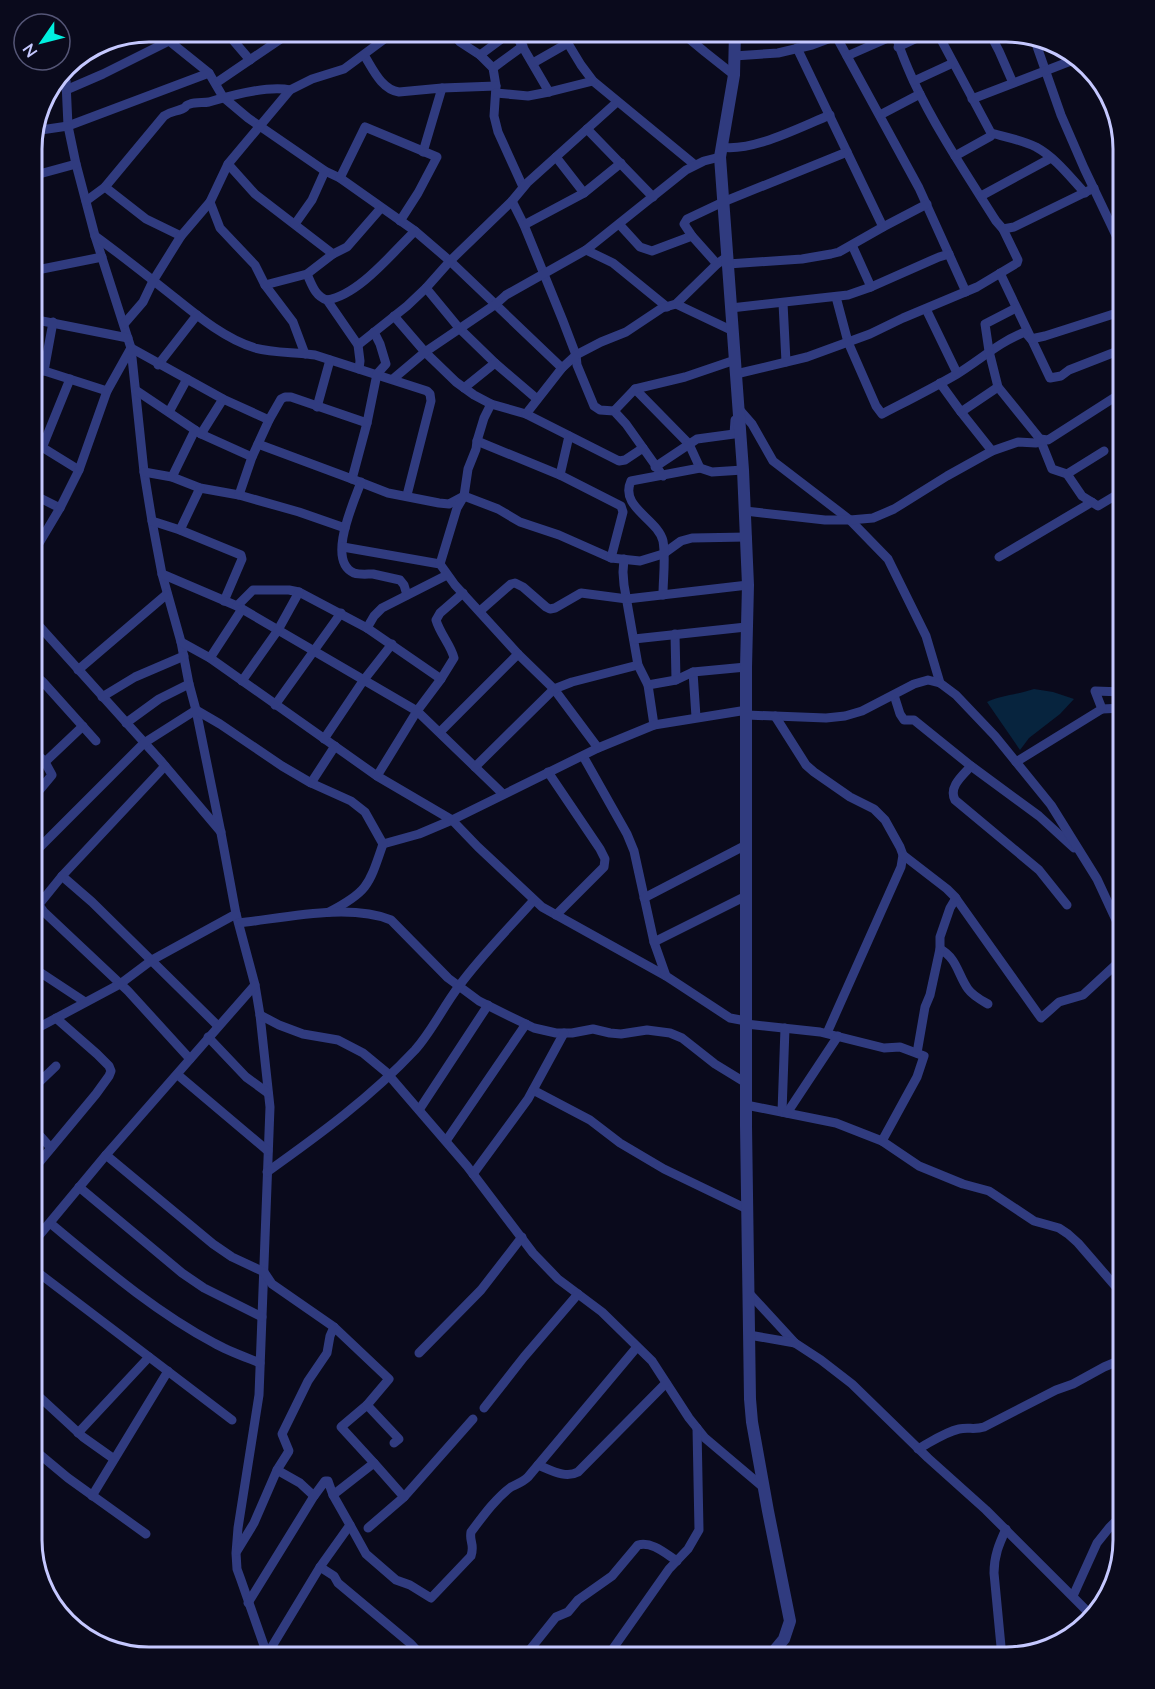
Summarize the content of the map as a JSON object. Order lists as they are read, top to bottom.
{
  "north": "bottom left"
}
